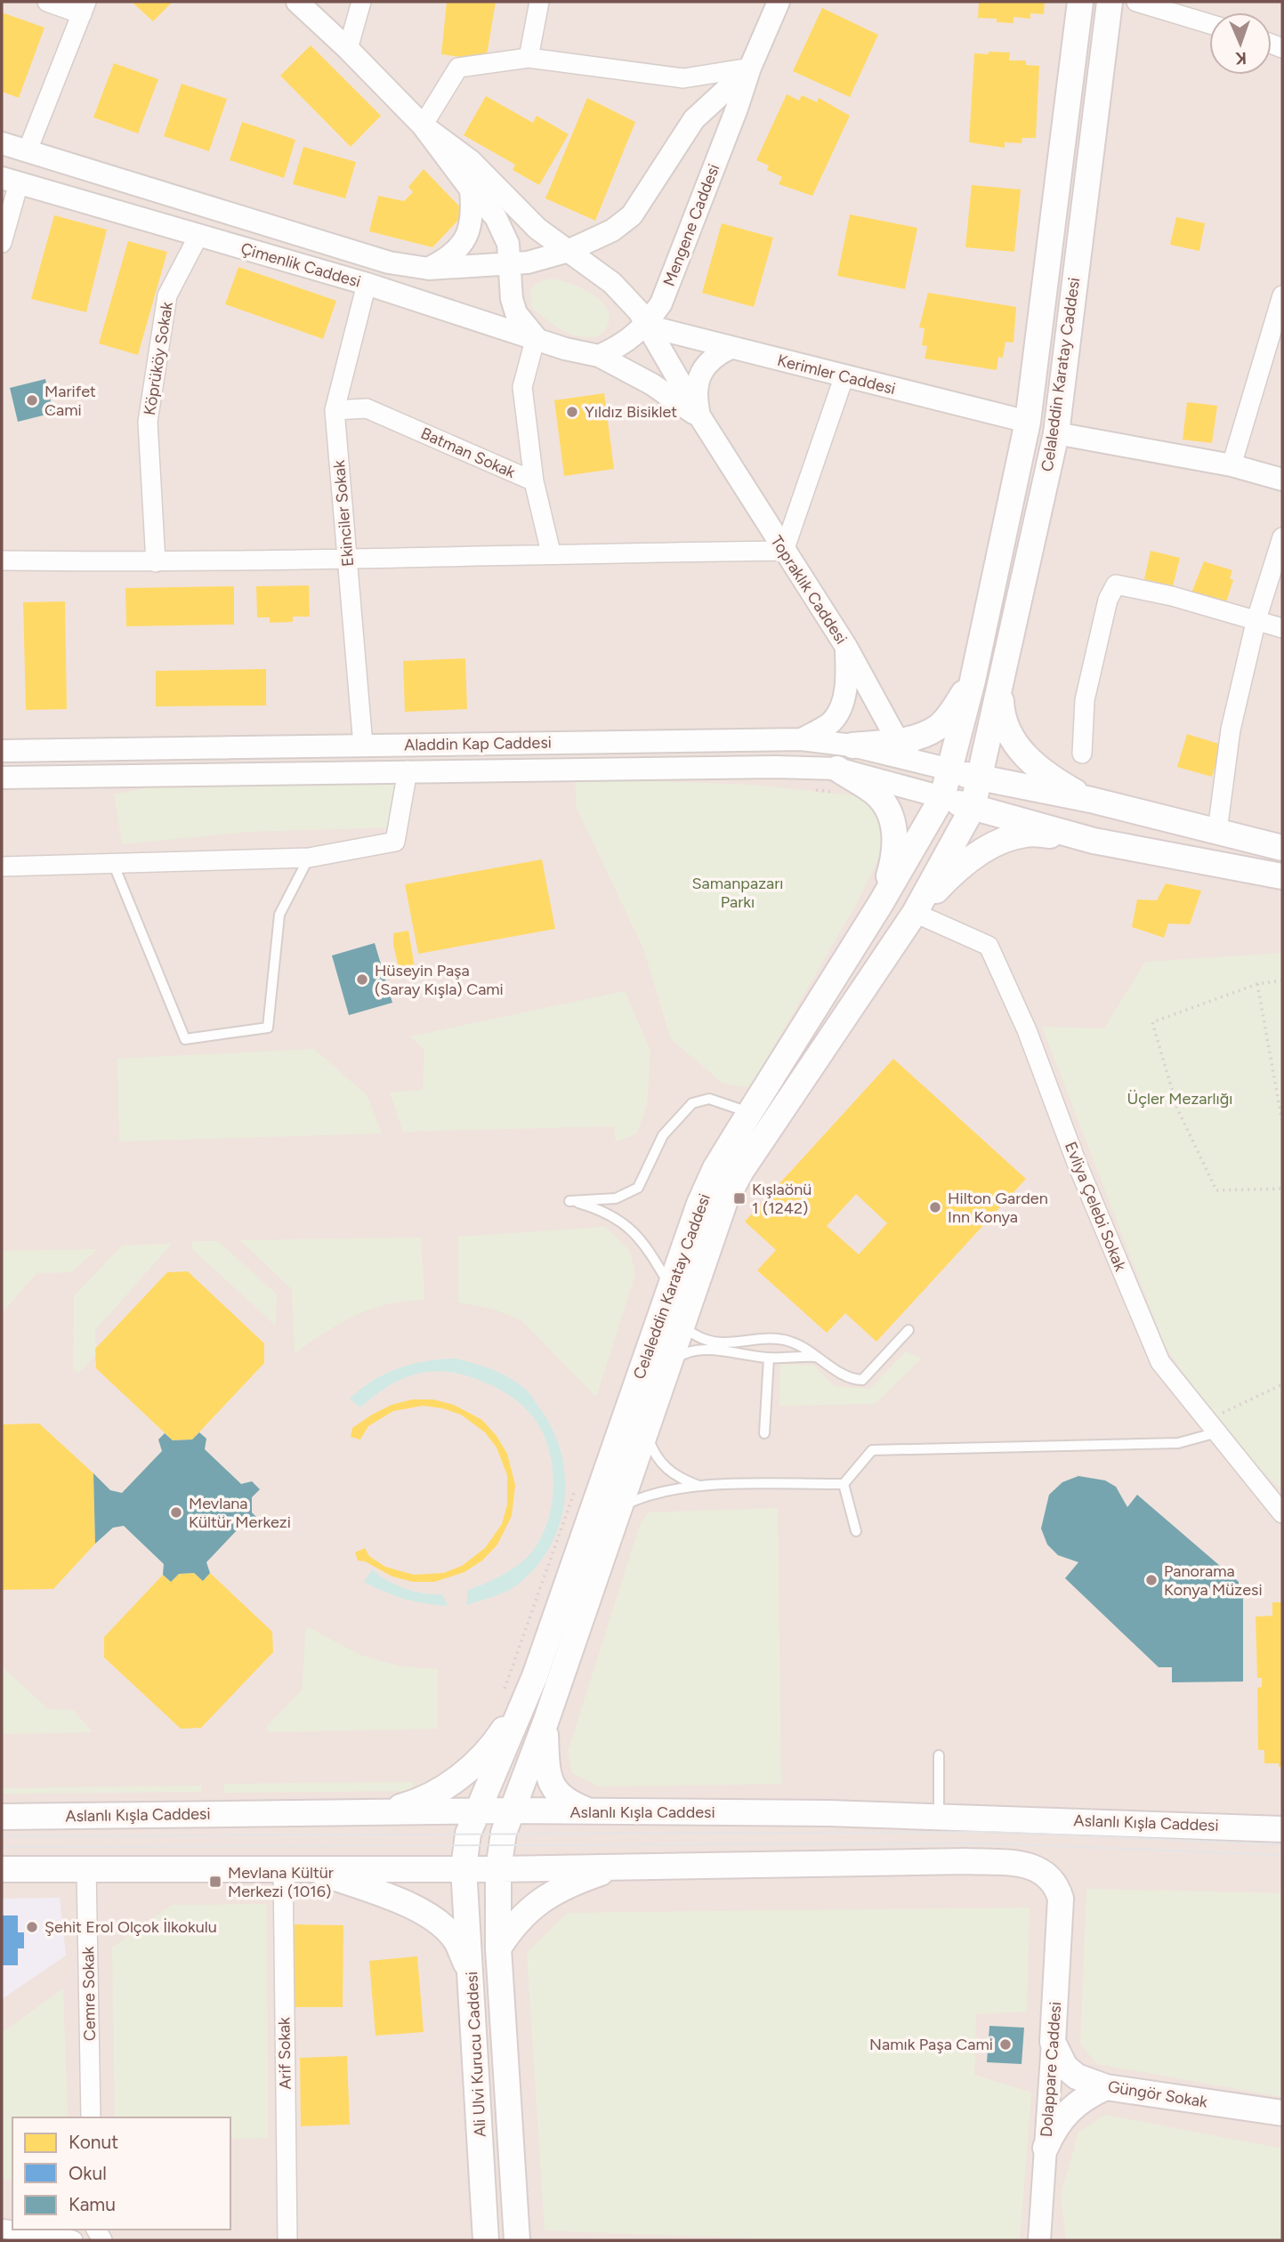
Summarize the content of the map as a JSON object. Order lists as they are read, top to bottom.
{
  "streets": {
    "main road": [
      "Celaleddin Karatay Caddesi",
      "Aslanlı Kışla Caddesi",
      "Ali Ulvi Kurucu Caddesi",
      "Dolappare Caddesi",
      "Güngör Sokak"
    ],
    "street": [
      "Mengene Caddesi",
      "Çimenlik Caddesi",
      "Köprüköy Sokak",
      "Kerimler Caddesi",
      "Batman Sokak",
      "Ekinciler Sokak",
      "Topraklık Caddesi",
      "Aladdin Kap Caddesi",
      "Evliya Çelebi Sokak",
      "Cemre Sokak",
      "Arif Sokak"
    ]
  },
  "crossings": [
    ["Mengene Caddesi", "Çimenlik Caddesi"],
    ["Mengene Caddesi", "Kerimler Caddesi"],
    ["Mengene Caddesi", "Topraklık Caddesi"],
    ["Çimenlik Caddesi", "Köprüköy Sokak"],
    ["Çimenlik Caddesi", "Batman Sokak"],
    ["Çimenlik Caddesi", "Ekinciler Sokak"],
    ["Çimenlik Caddesi", "Topraklık Caddesi"],
    ["Kerimler Caddesi", "Celaleddin Karatay Caddesi"],
    ["Kerimler Caddesi", "Topraklık Caddesi"],
    ["Celaleddin Karatay Caddesi", "Aladdin Kap Caddesi"],
    ["Celaleddin Karatay Caddesi", "Evliya Çelebi Sokak"],
    ["Celaleddin Karatay Caddesi", "Aslanlı Kışla Caddesi"],
    ["Celaleddin Karatay Caddesi", "Ali Ulvi Kurucu Caddesi"],
    ["Batman Sokak", "Ekinciler Sokak"],
    ["Ekinciler Sokak", "Aladdin Kap Caddesi"],
    ["Topraklık Caddesi", "Aladdin Kap Caddesi"],
    ["Aslanlı Kışla Caddesi", "Ali Ulvi Kurucu Caddesi"],
    ["Dolappare Caddesi", "Güngör Sokak"]
  ],
  "parks": ["Samanpazarı Parkı", "Üçler Mezarlığı"],
  "places": {
    "other": [
      "Marifet Cami",
      "Yıldız Bisiklet",
      "Hüseyin Paşa (Saray Kışla) Cami",
      "Hilton Garden Inn Konya",
      "Mevlana Kültür Merkezi",
      "Panorama Konya Müzesi",
      "Şehit Erol Olçok İlkokulu",
      "Namık Paşa Cami"
    ],
    "transit": ["Kışlaönü 1 (1242)", "Mevlana Kültür Merkezi (1016)"]
  },
  "legend": ["Konut", "Okul", "Kamu"],
  "north": "bottom"
}
